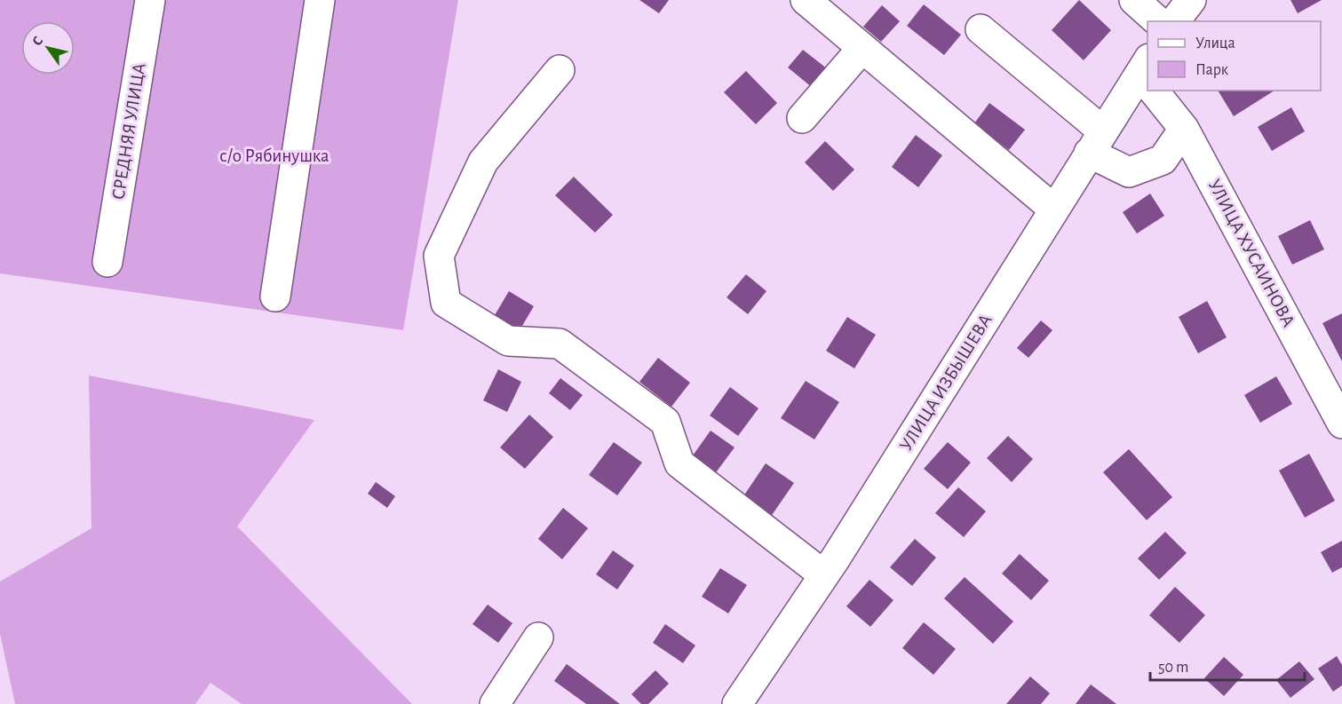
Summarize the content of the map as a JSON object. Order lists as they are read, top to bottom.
{
  "streets": {
    "street": ["СРЕДНЯЯ УЛИЦА", "УЛИЦА ХУСАИНОВА", "УЛИЦА ИЗБЫШЕВА"]
  },
  "parks": ["с/о Рябинушка"],
  "legend": ["Улица", "Парк"],
  "scale_bar": "50 m",
  "north": "top left"
}
